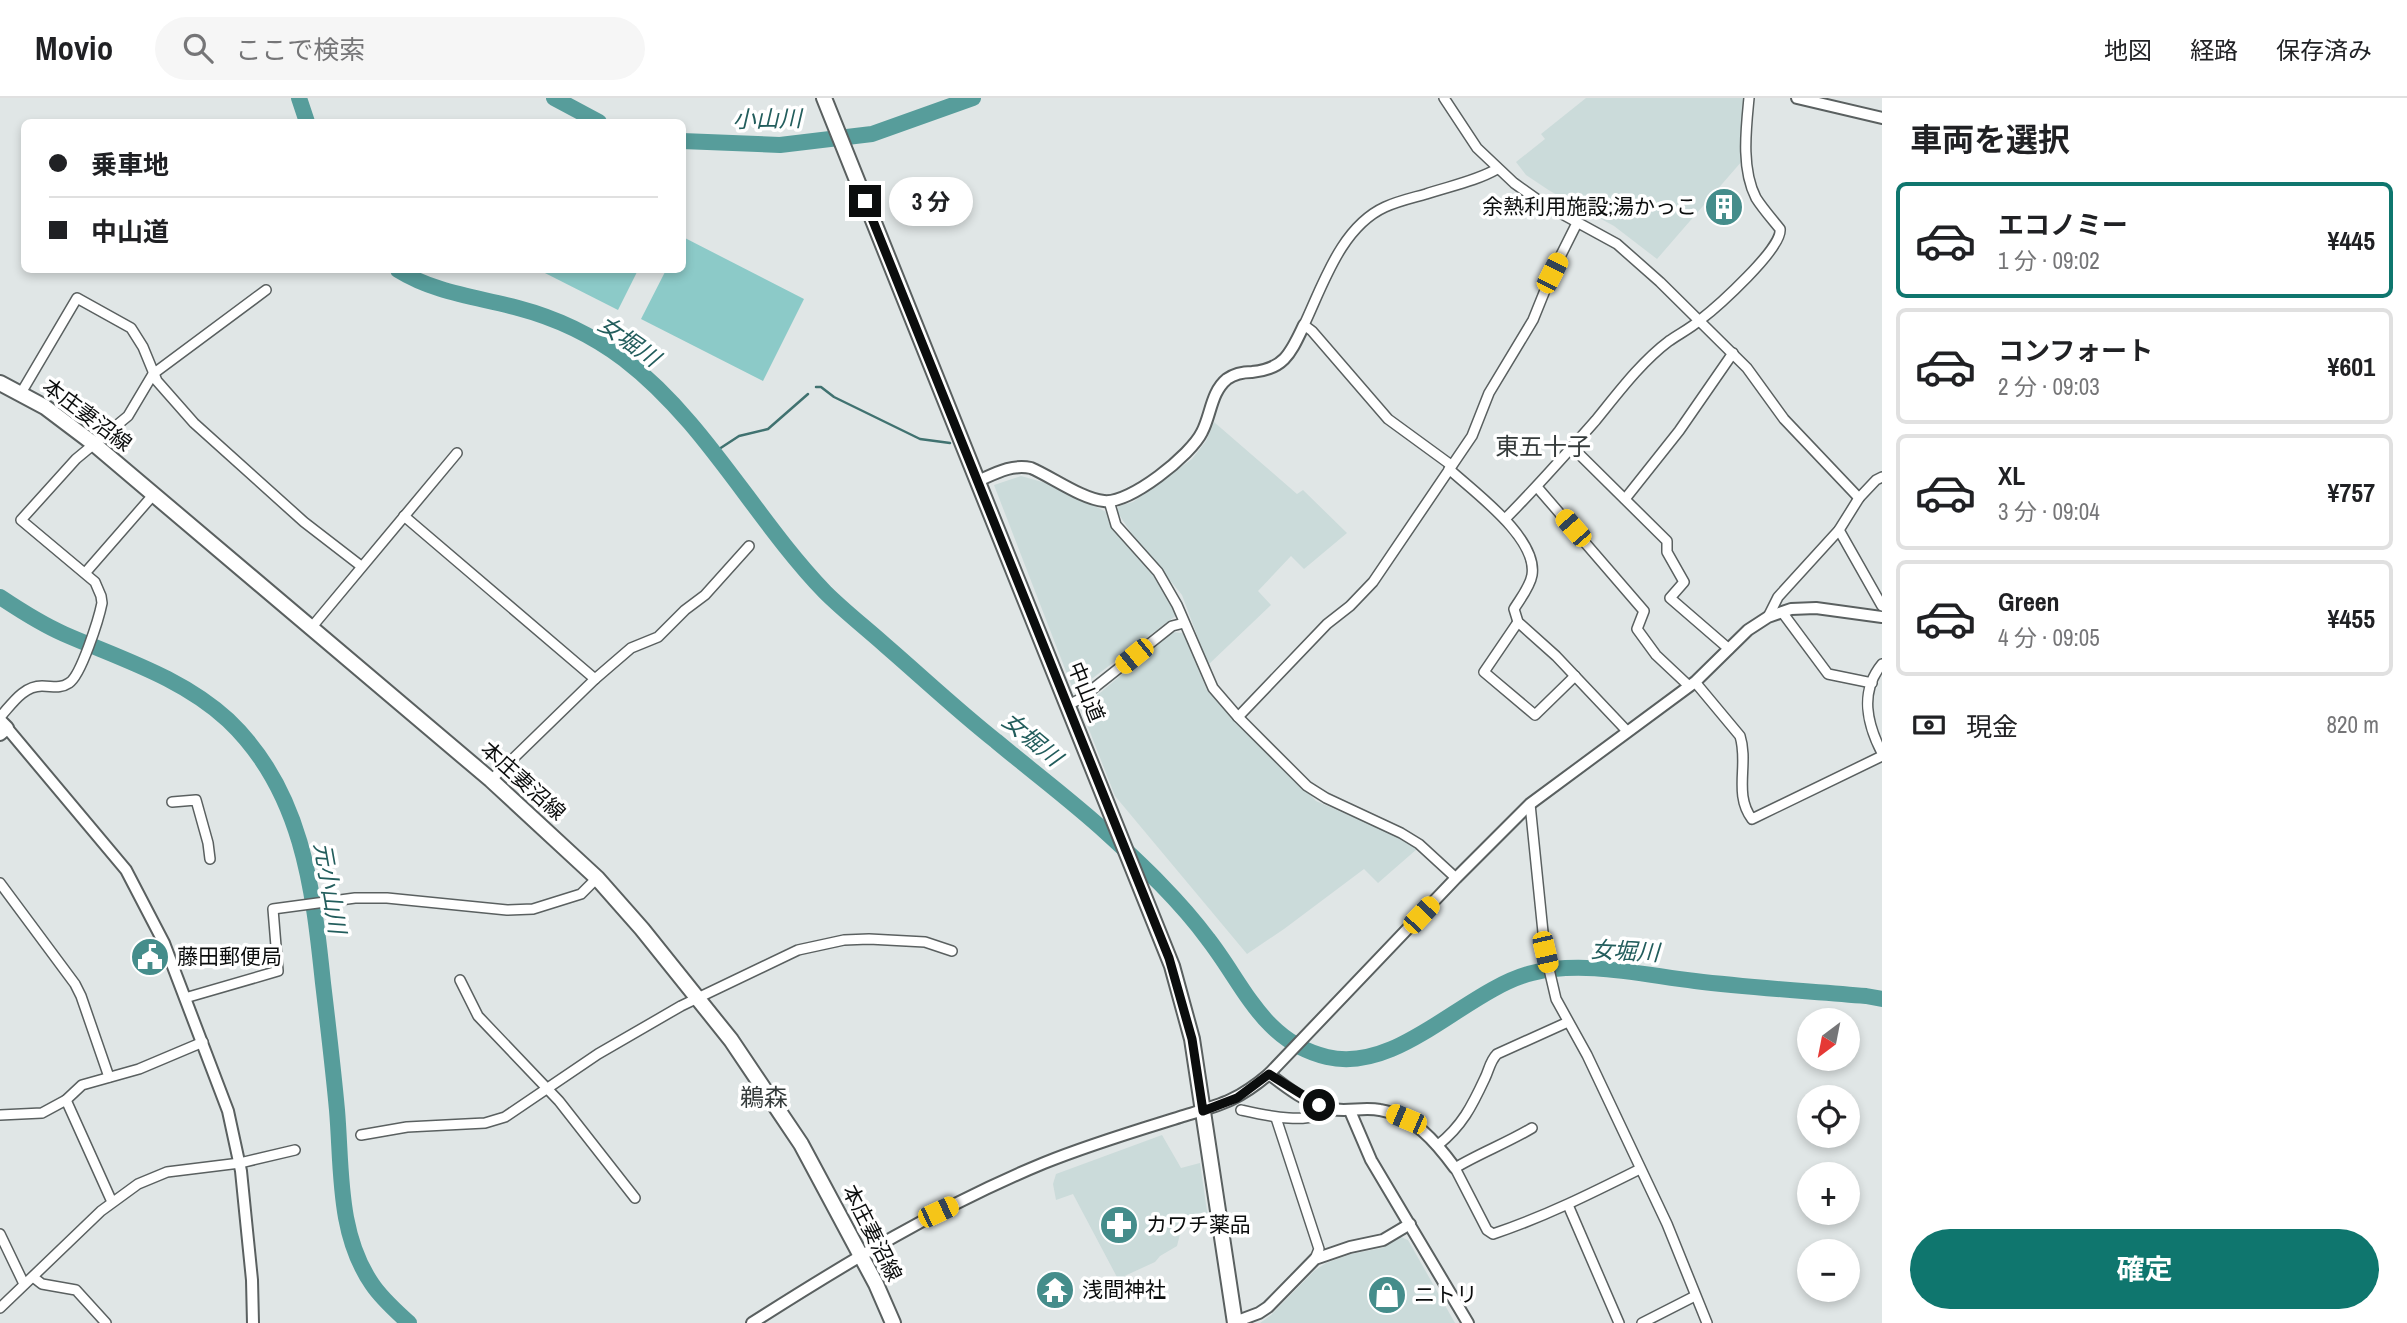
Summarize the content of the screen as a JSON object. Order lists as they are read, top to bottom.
{
  "streets": {
    "main road": ["本庄妻沼線", "中山道"]
  },
  "districts": ["東五十子", "鵜森"],
  "water": ["小山川", "女堀川", "元小山川"],
  "places": {
    "building": ["余熱利用施設;湯かっこ"],
    "public building": ["藤田郵便局"],
    "pharmacy": ["カワチ薬品"],
    "temple": ["浅間神社"],
    "shop": ["ニトリ"]
  },
  "north": "bottom left",
  "page": {
    "header": "Movio",
    "search": "ここで検索",
    "nav": ["地図", "経路", "保存済み"],
    "heading": "車両を選択",
    "banner": ["乗車地", "中山道"],
    "bubble": "3 分",
    "list": [
      {
        "name": "エコノミー",
        "note": "1 分 · 09:02",
        "value": "¥445"
      },
      {
        "name": "コンフォート",
        "note": "2 分 · 09:03",
        "value": "¥601"
      },
      {
        "name": "XL",
        "note": "3 分 · 09:04",
        "value": "¥757"
      },
      {
        "name": "Green",
        "note": "4 分 · 09:05",
        "value": "¥455"
      }
    ],
    "pay": ["現金", "820 m"],
    "map_buttons": ["+", "−"],
    "buttons": "確定"
  }
}
